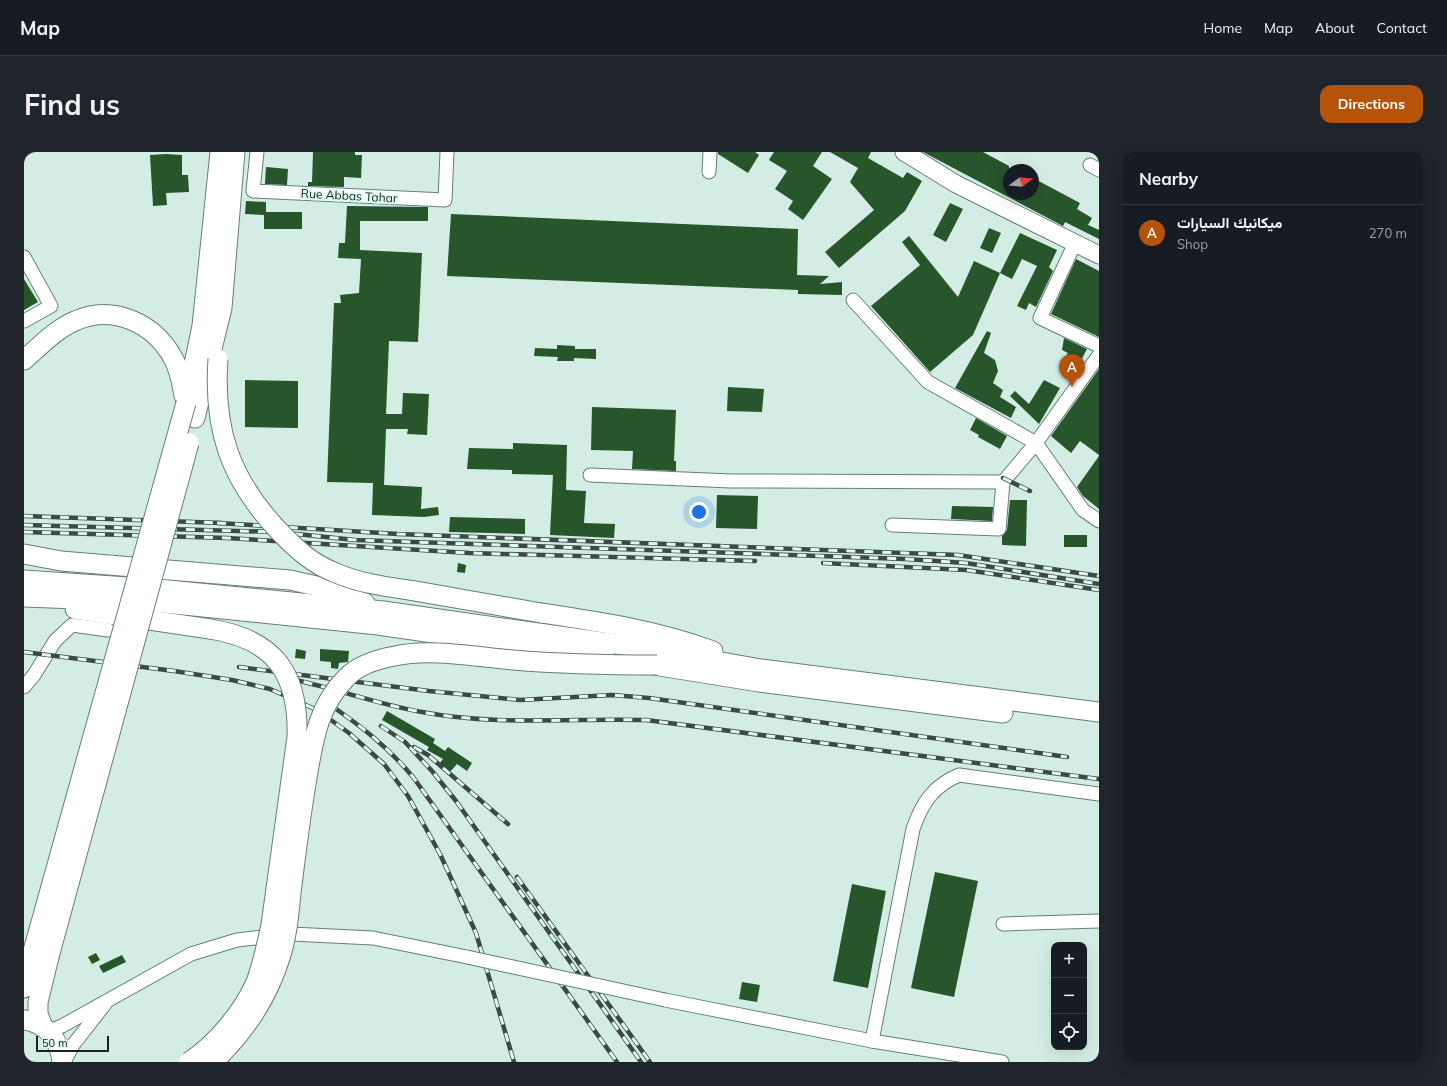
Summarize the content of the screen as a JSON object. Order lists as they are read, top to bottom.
{
  "streets": {
    "street": ["Rue Abbas Tahar"]
  },
  "scale_bar": "50 m",
  "north": "right",
  "page": {
    "header": "Map",
    "nav": [
      "Home",
      "Map",
      "About",
      "Contact"
    ],
    "buttons": "Directions",
    "title": "Find us",
    "heading": "Nearby",
    "list": [
      {
        "mark": "A",
        "name": "ميكانيك السيارات",
        "note": "Shop",
        "value": "270 m"
      }
    ],
    "pins": "A",
    "map_buttons": ["+", "−"],
    "scale": "50 m"
  }
}
